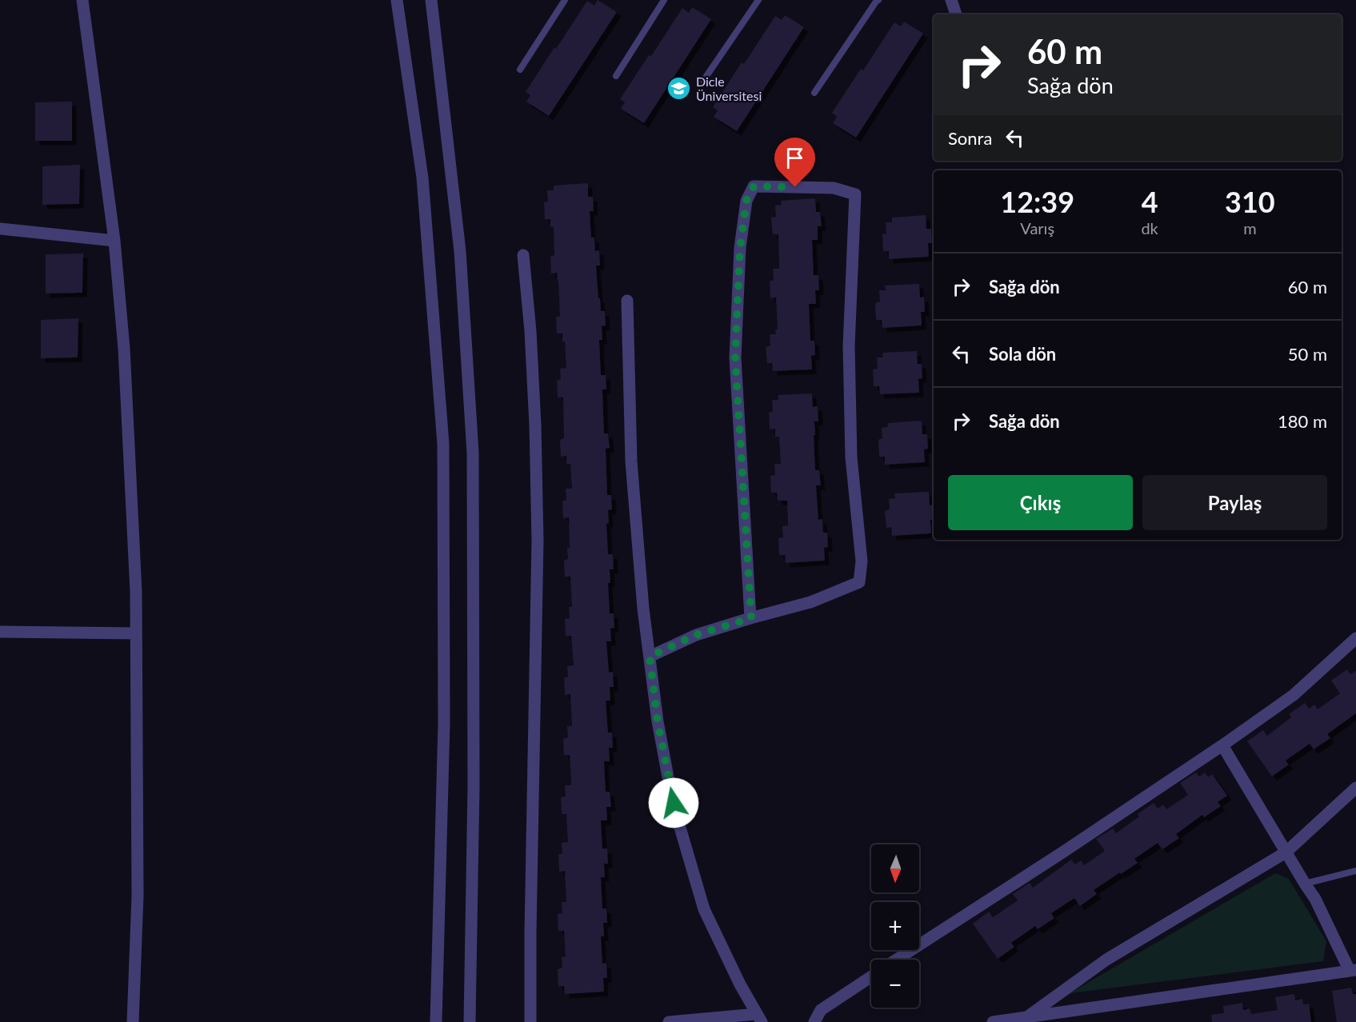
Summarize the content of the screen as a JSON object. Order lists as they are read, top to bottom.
{
  "places": {
    "school or university": ["Dicle Üniversitesi"]
  },
  "north": "bottom",
  "page": {
    "turn": ["60 m", "Sağa dön"],
    "then": "Sonra",
    "eta": [
      "12:39",
      "Varış",
      "4",
      "dk",
      "310",
      "m"
    ],
    "list": [
      {
        "name": "Sağa dön",
        "value": "60 m"
      },
      {
        "name": "Sola dön",
        "value": "50 m"
      },
      {
        "name": "Sağa dön",
        "value": "180 m"
      }
    ],
    "buttons": ["Çıkış", "Paylaş"],
    "map_buttons": ["+", "−"]
  }
}
